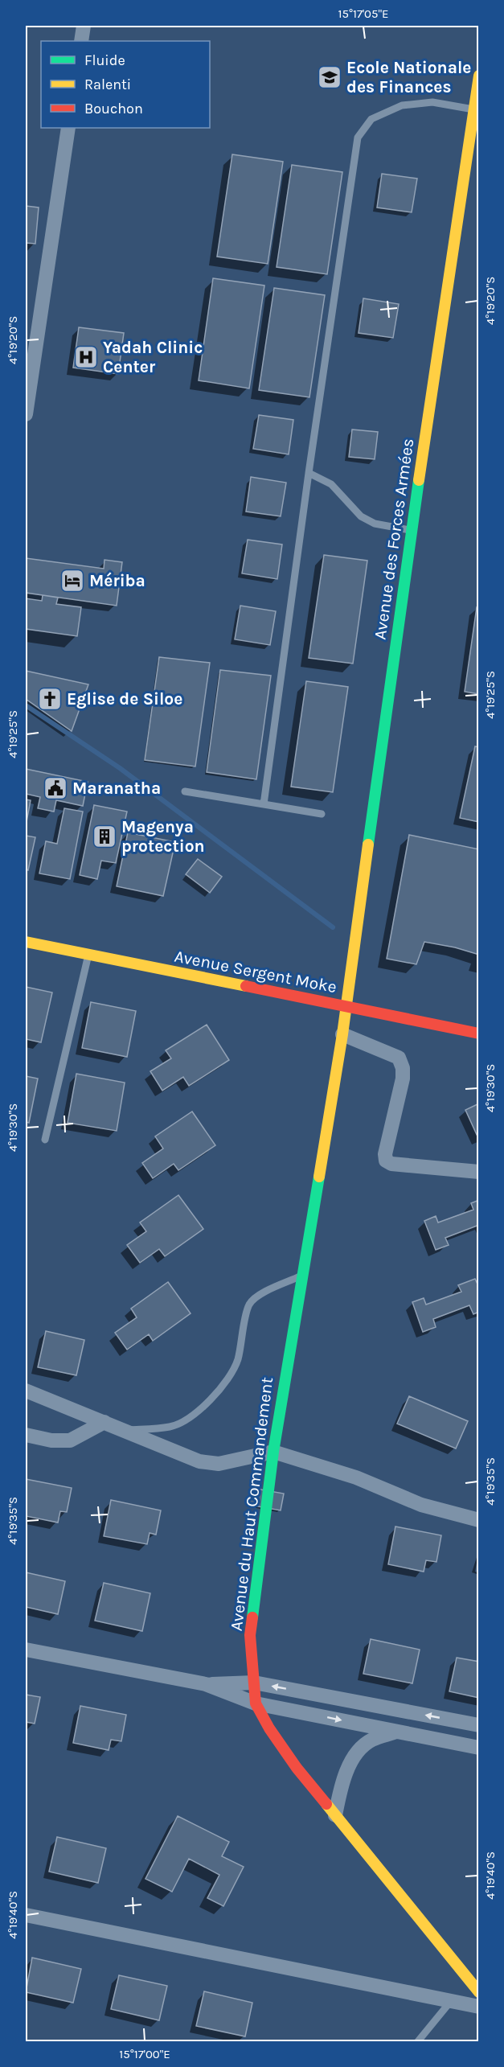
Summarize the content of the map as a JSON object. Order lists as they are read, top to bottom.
{
  "streets": {
    "street": ["Avenue des Forces Armées", "Avenue Sergent Moke", "Avenue du Haut Commandement"]
  },
  "crossings": [
    ["Avenue des Forces Armées", "Avenue Sergent Moke"],
    ["Avenue des Forces Armées", "Avenue du Haut Commandement"],
    ["Avenue Sergent Moke", "Avenue du Haut Commandement"]
  ],
  "places": {
    "school or university": ["Ecole Nationale des Finances"],
    "hospital": ["Yadah Clinic Center"],
    "hotel": ["Mériba"],
    "church": ["Eglise de Siloe"],
    "public building": ["Maranatha"],
    "building": ["Magenya protection"]
  },
  "legend": ["Fluide", "Ralenti", "Bouchon"],
  "coordinates": [
    "15°17'05\"E",
    "4°19'20\"S",
    "4°19'25\"S",
    "4°19'30\"S",
    "4°19'35\"S",
    "4°19'40\"S",
    "15°17'00\"E"
  ]
}
